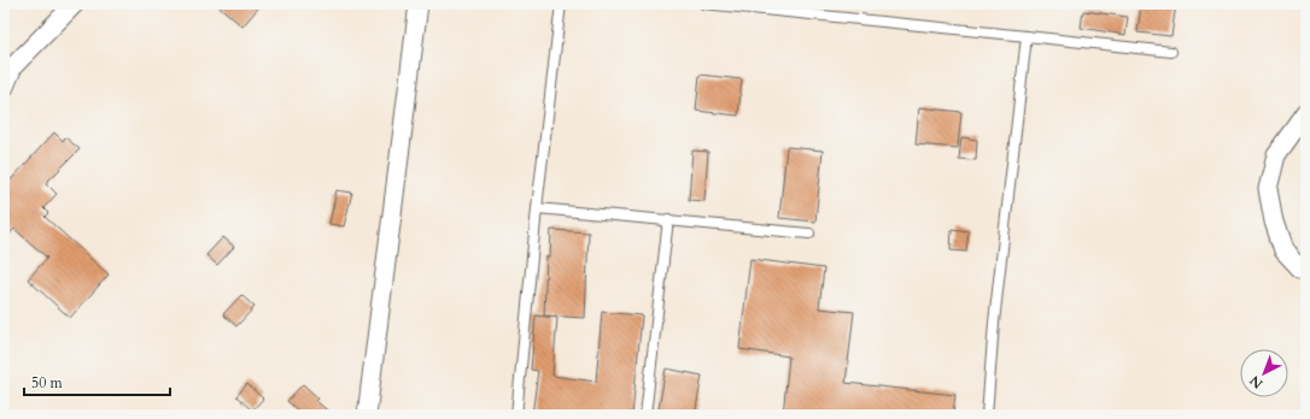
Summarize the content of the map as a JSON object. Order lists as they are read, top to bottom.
{
  "scale_bar": "50 m",
  "north": "bottom left"
}
